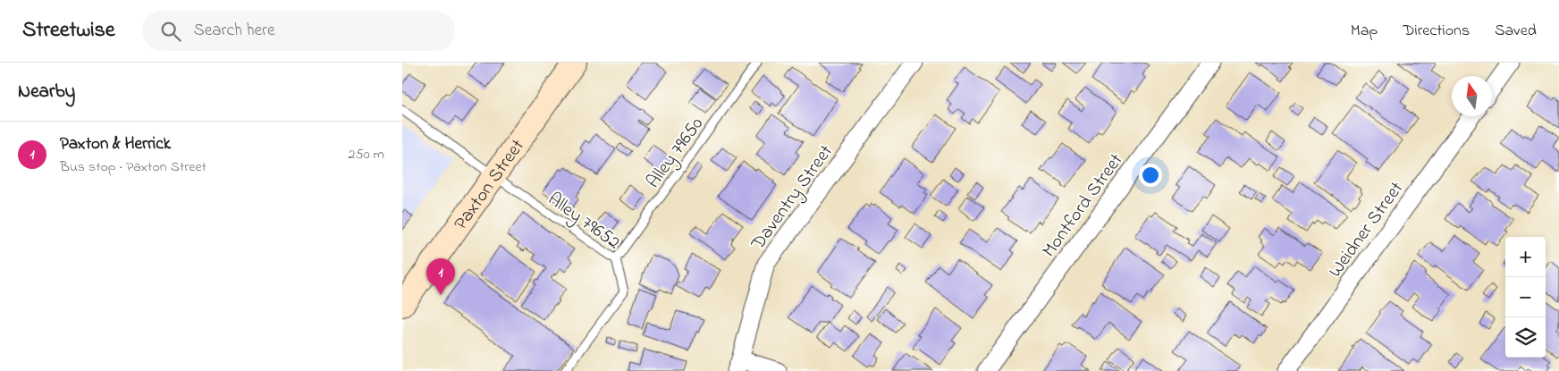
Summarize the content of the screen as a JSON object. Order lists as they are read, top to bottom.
{
  "streets": {
    "street": [
      "Paxton Street",
      "Daventry Street",
      "Montford Street",
      "Weidner Street"
    ],
    "lane": ["Alley 79650", "Alley 79652"]
  },
  "crossings": [
    ["Alley 79650", "Alley 79652"],
    ["Paxton Street", "Alley 79652"]
  ],
  "north": "top",
  "page": {
    "header": "Streetwise",
    "search": "Search here",
    "nav": ["Map", "Directions", "Saved"],
    "heading": "Nearby",
    "list": [
      {
        "mark": "1",
        "name": "Paxton & Herrick",
        "note": "Bus stop · Paxton Street",
        "value": "250 m"
      }
    ],
    "map_buttons": ["+", "−"],
    "pins": "1"
  }
}
